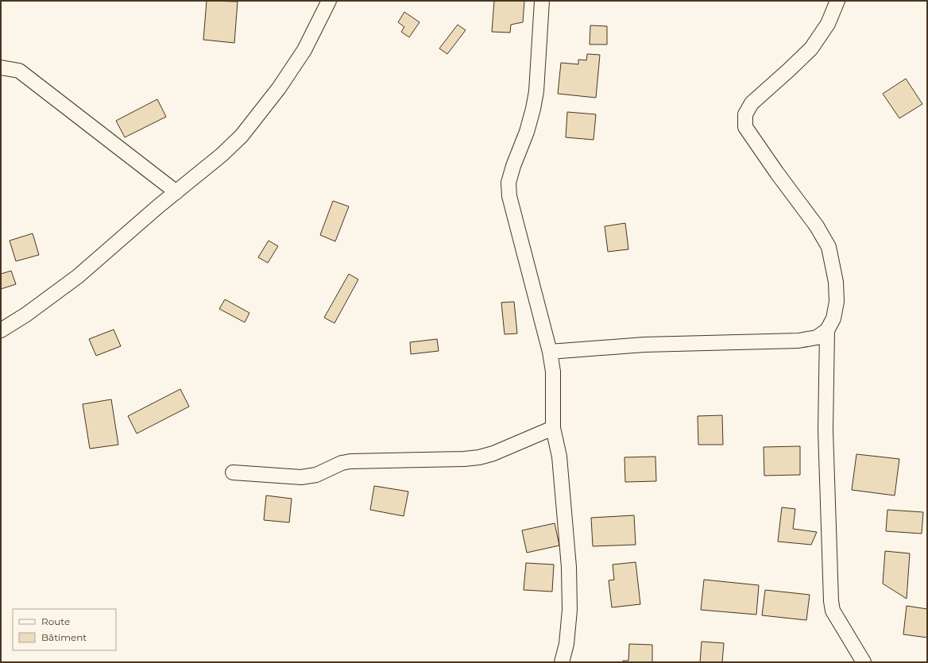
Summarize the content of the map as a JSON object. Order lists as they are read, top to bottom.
{
  "legend": ["Route", "Bâtiment"]
}
